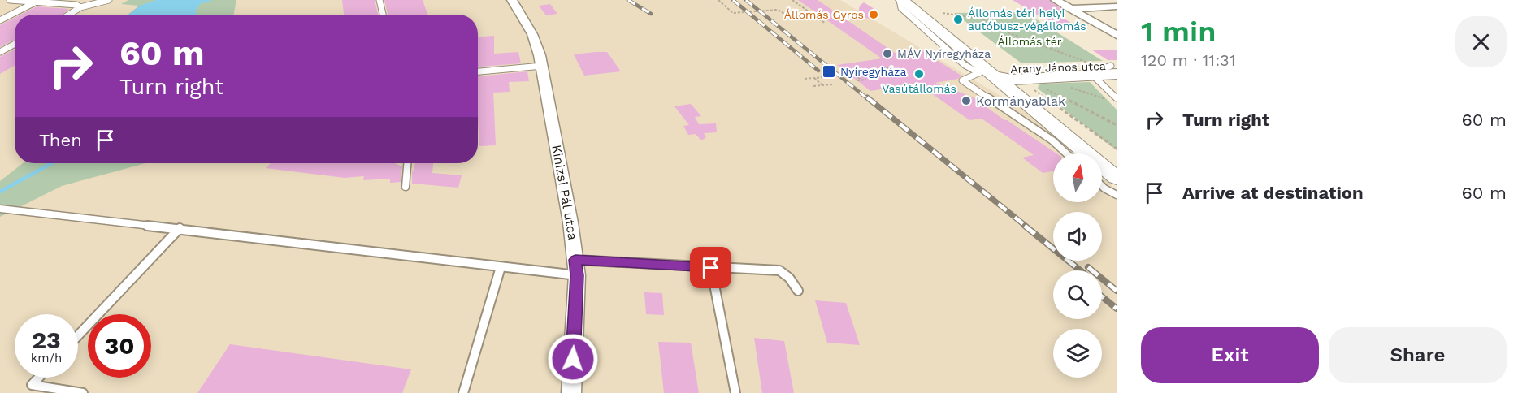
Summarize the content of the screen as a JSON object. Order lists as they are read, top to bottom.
{
  "streets": {
    "main road": ["Arany János utca"],
    "street": ["Kinizsi Pál utca"]
  },
  "parks": ["Állomás tér"],
  "places": {
    "other": [
      "Állomás Gyros",
      "Állomás téri helyi autóbusz-végállomás",
      "MÁV Nyíregyháza",
      "Vasútállomás",
      "Kormányablak"
    ],
    "transit": ["Nyíregyháza"]
  },
  "north": "top",
  "page": {
    "heading": ["1 min", "120 m · 11:31"],
    "turn": ["60 m", "Turn right"],
    "list": [
      {
        "name": "Turn right",
        "value": "60 m"
      },
      {
        "name": "Arrive at destination",
        "value": "60 m"
      }
    ],
    "then": "Then",
    "speed": "23 km/h",
    "limit": "30",
    "buttons": ["Exit", "Share"]
  }
}
